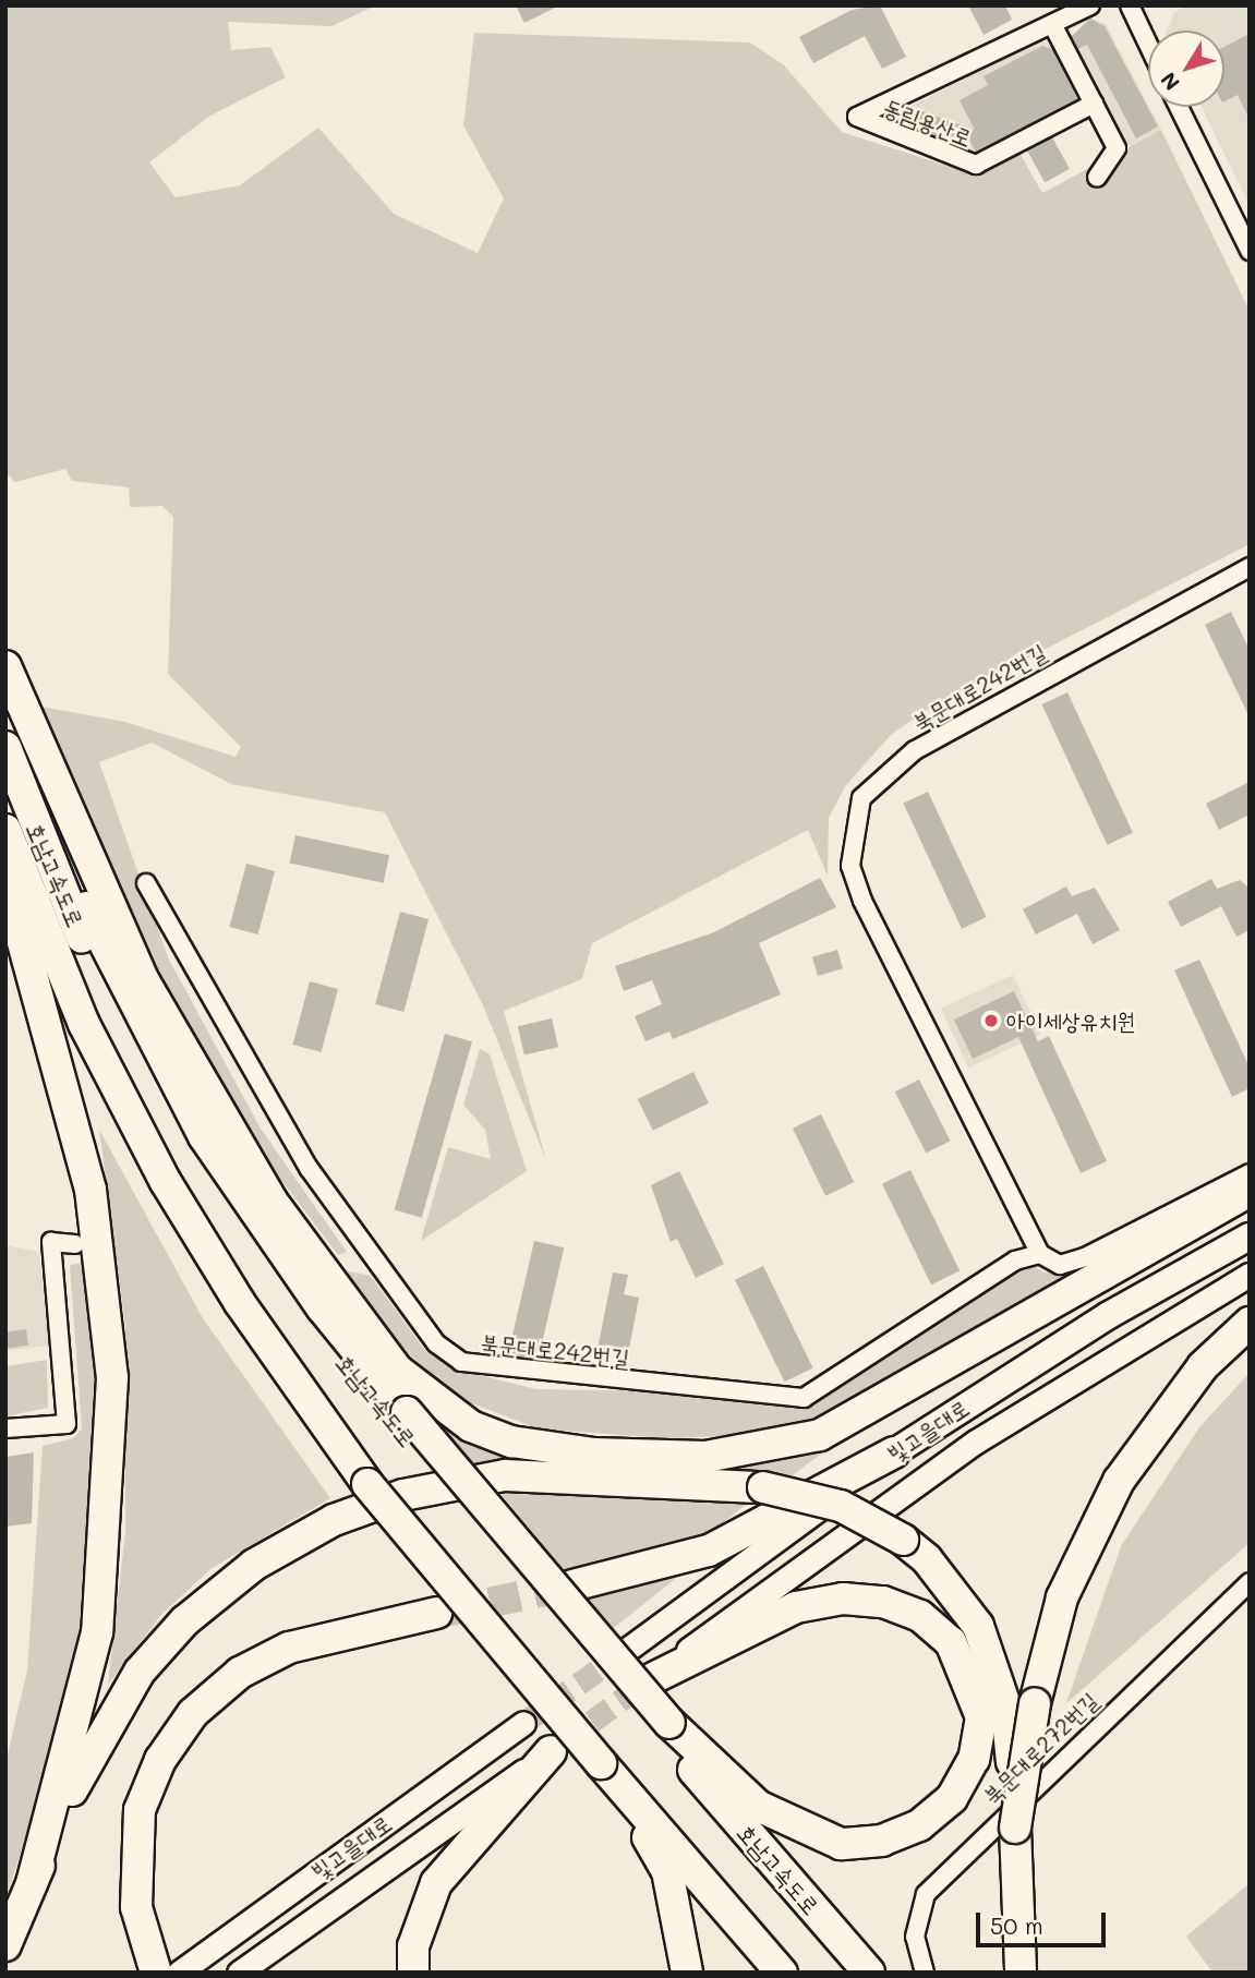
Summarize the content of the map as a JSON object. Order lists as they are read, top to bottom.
{
  "streets": {
    "highway": ["호남고속도로", "빛고을대로"],
    "street": ["동림용산로", "북문대로242번길", "북문대로272번길"]
  },
  "places": ["아이세상유치원"],
  "scale_bar": "50 m",
  "north": "bottom left"
}
